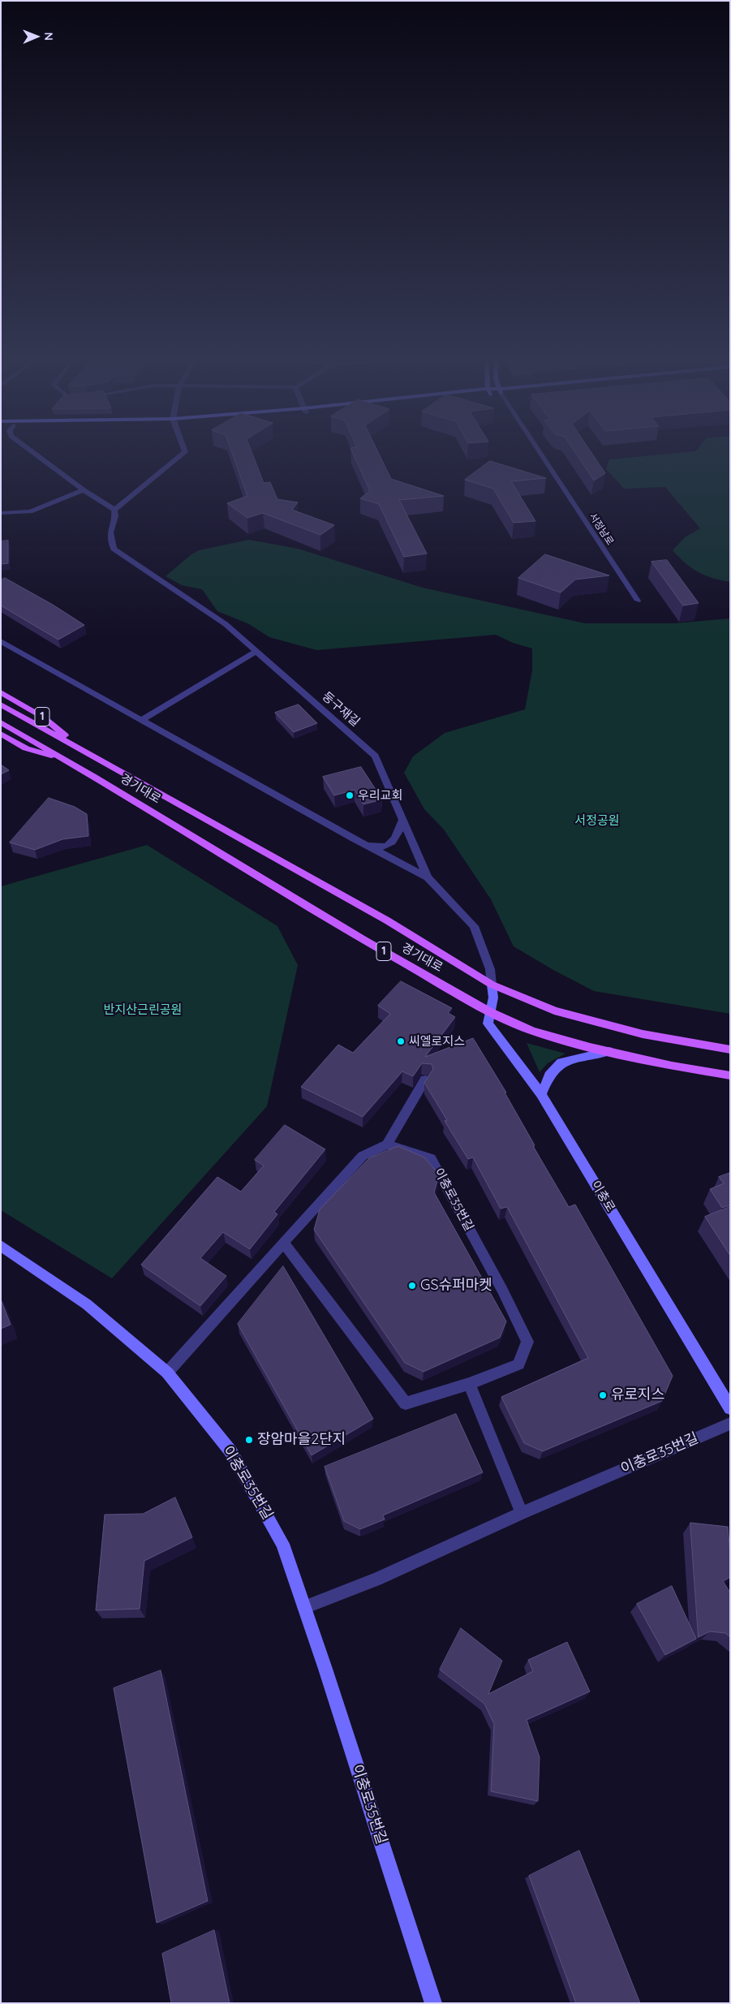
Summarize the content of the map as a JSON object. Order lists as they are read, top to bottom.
{
  "streets": {
    "main road": [
      "1",
      "경기대로",
      "이충로",
      "이충로35번길"
    ],
    "street": ["서정남로", "둥구재길"]
  },
  "crossings": [
    ["둥구재길", "경기대로"],
    ["둥구재길", "이충로"],
    ["경기대로", "이충로"]
  ],
  "parks": ["서정공원", "반지산근린공원"],
  "places": [
    "우리교회",
    "씨엘로지스",
    "GS슈퍼마켓",
    "유로지스",
    "장암마을2단지"
  ],
  "north": "right"
}
